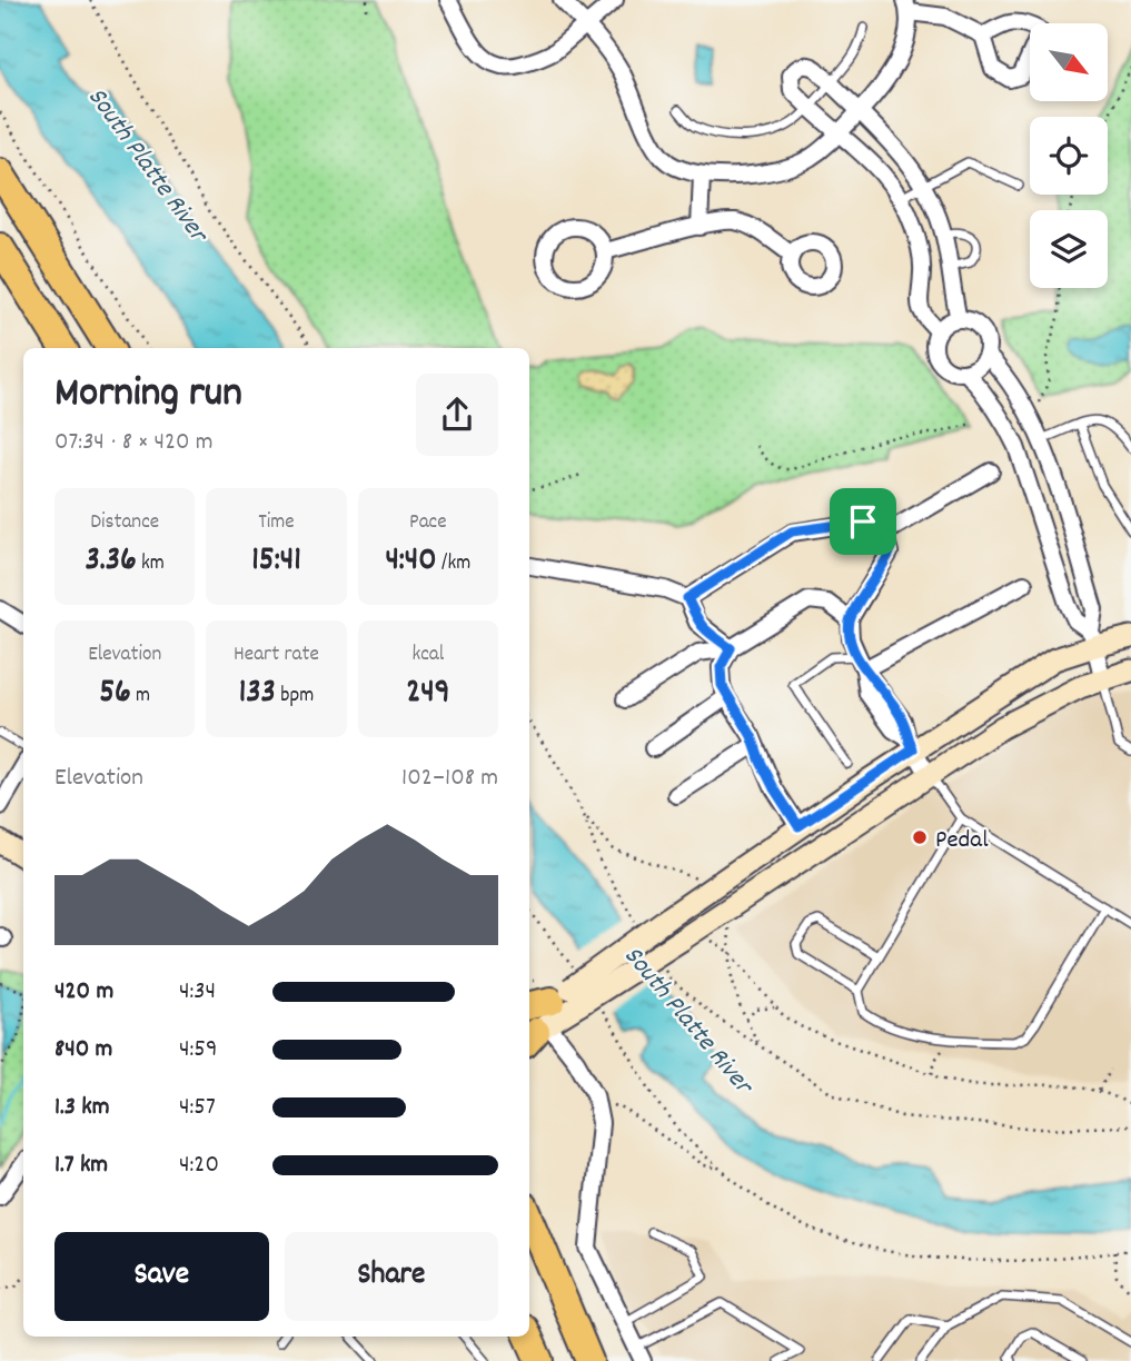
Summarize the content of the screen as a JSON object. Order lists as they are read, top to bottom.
{
  "water": ["South Platte River"],
  "places": ["Pedal"],
  "north": "bottom right",
  "page": {
    "heading": ["Morning run", "07:34 · 8 × 420 m"],
    "stats": [
      ["Distance", "3.36 km"],
      ["Time", "15:41"],
      ["Pace", "4:40 /km"],
      ["Elevation", "56 m"],
      ["Heart rate", "133 bpm"],
      ["kcal", "249"]
    ],
    "chart": ["Elevation", "102–108 m"],
    "list": [
      {
        "name": "420 m",
        "note": "4:34"
      },
      {
        "name": "840 m",
        "note": "4:59"
      },
      {
        "name": "1.3 km",
        "note": "4:57"
      },
      {
        "name": "1.7 km",
        "note": "4:20"
      }
    ],
    "buttons": ["Save", "Share"]
  }
}
